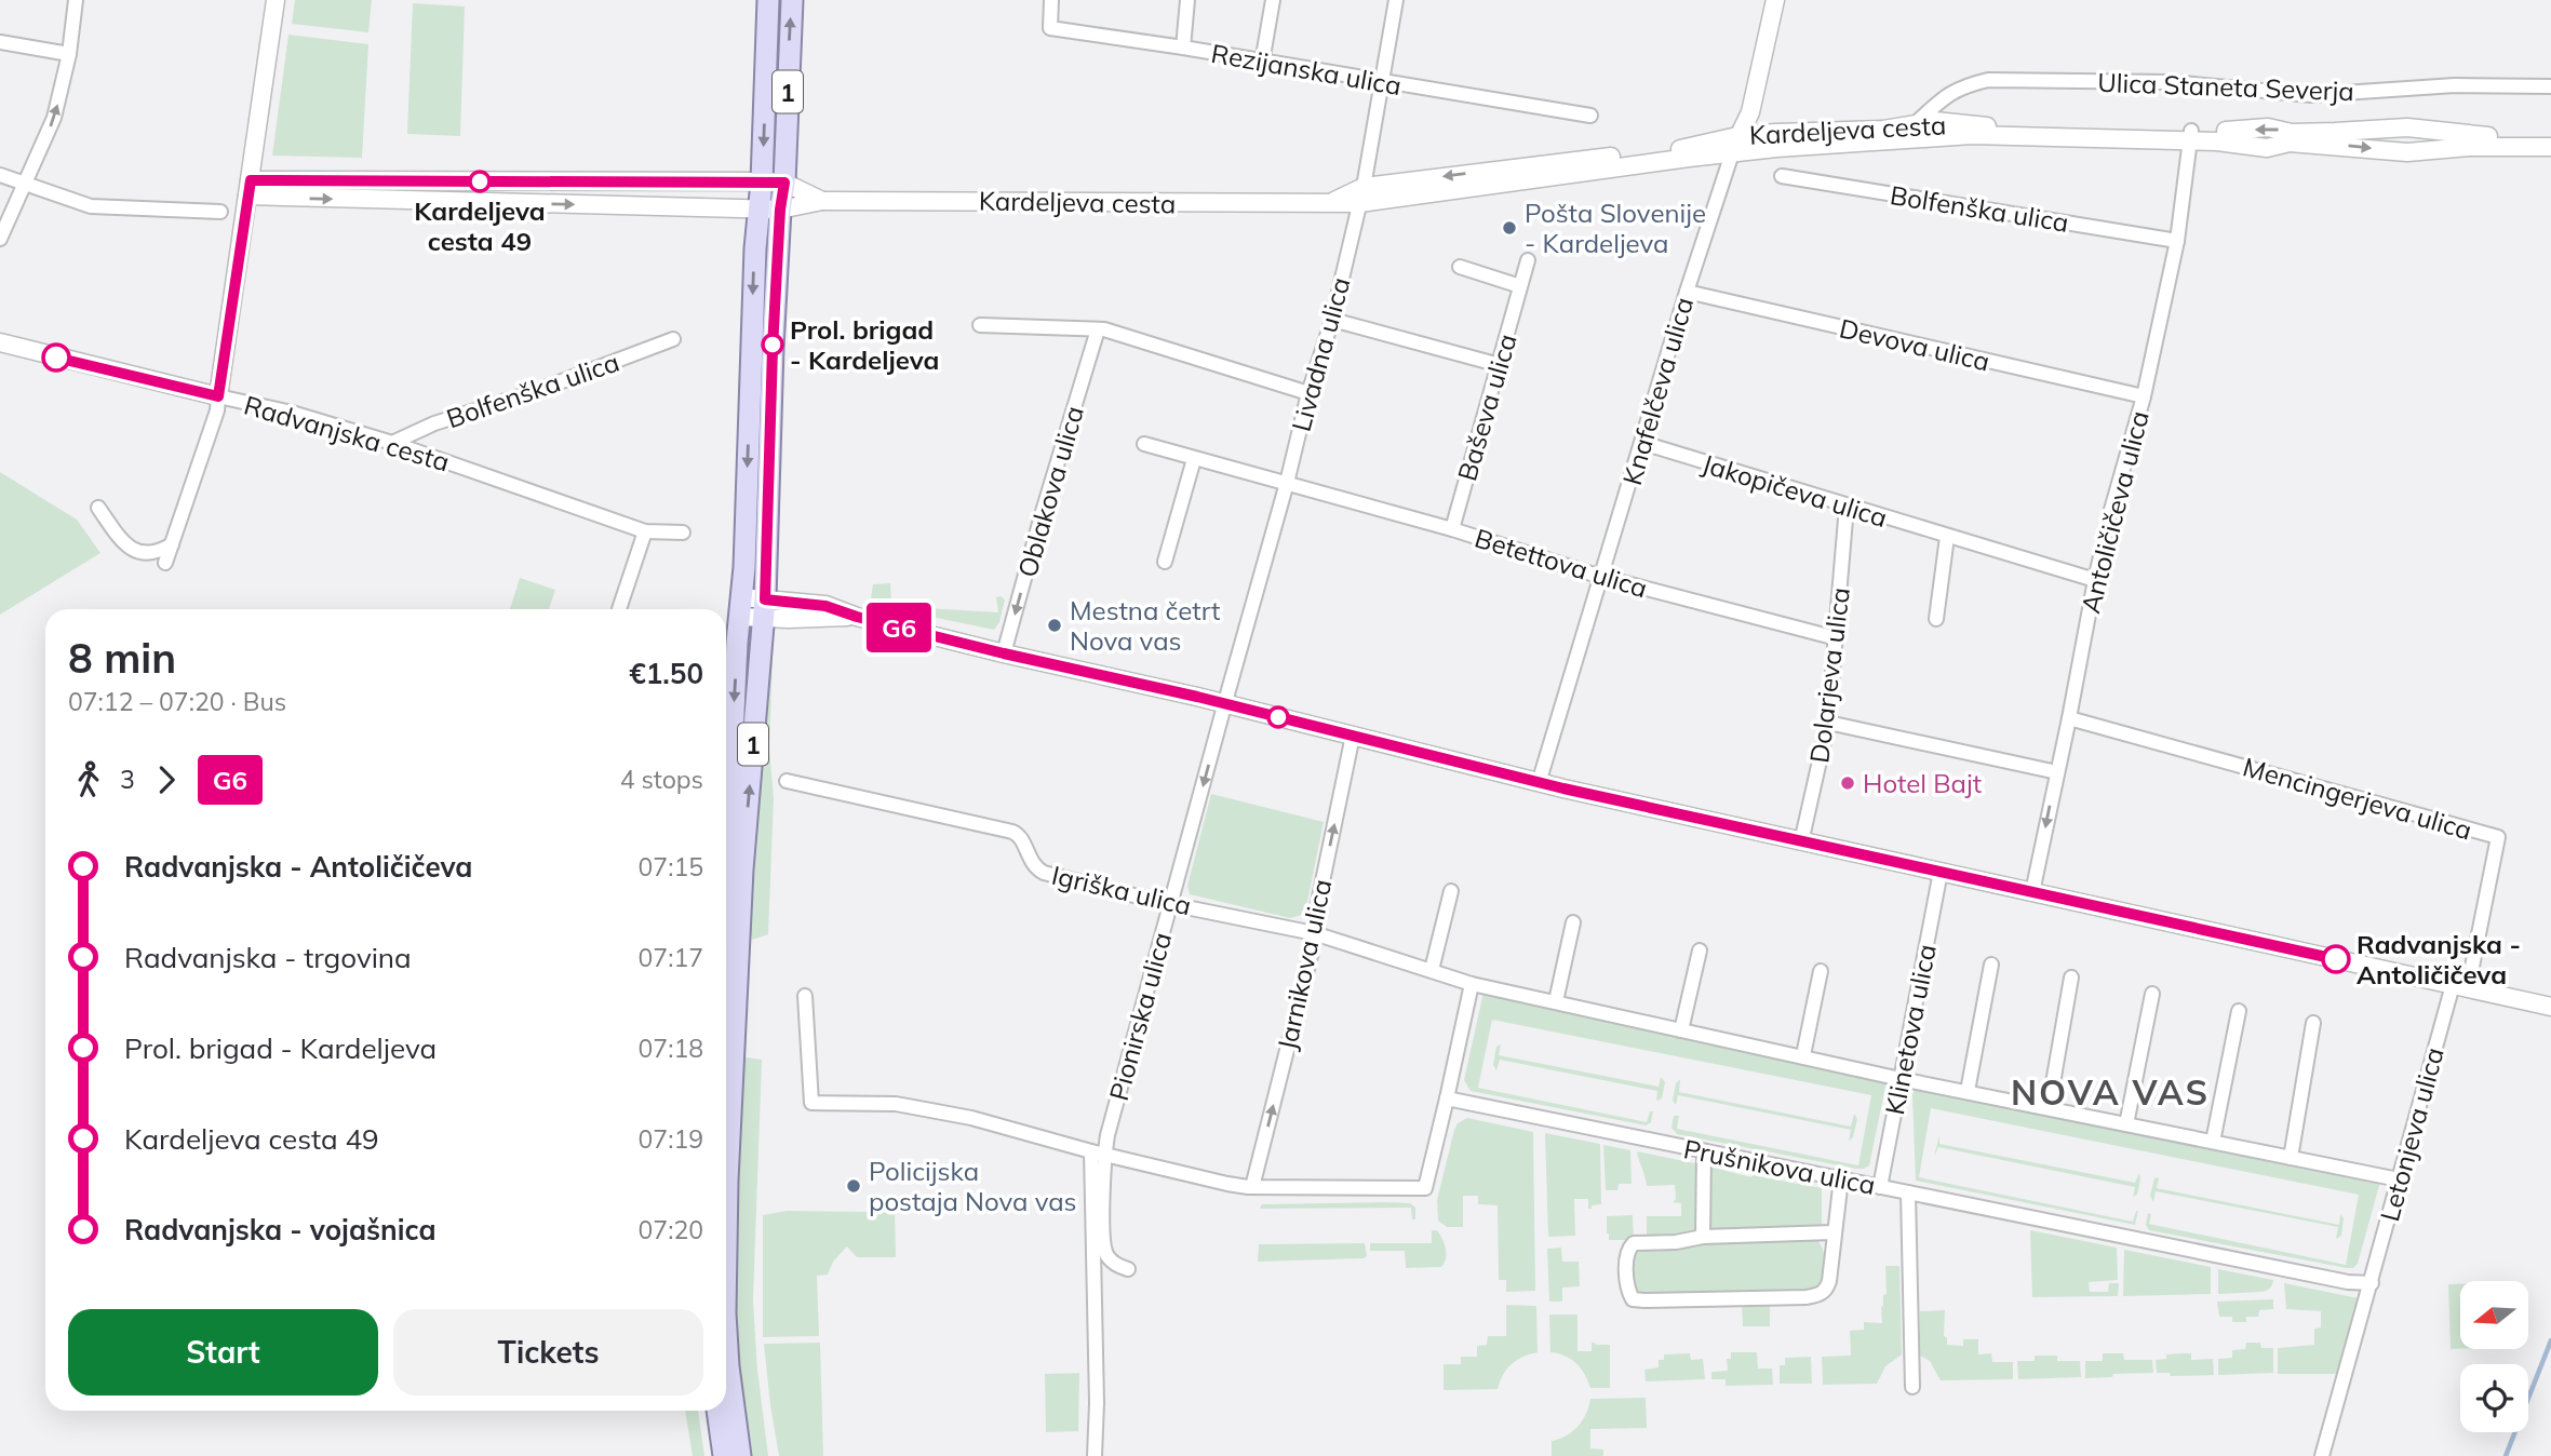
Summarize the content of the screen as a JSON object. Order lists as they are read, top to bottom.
{
  "streets": {
    "main road": ["1"],
    "street": [
      "Rezijanska ulica",
      "Ulica Staneta Severja",
      "Kardeljeva cesta",
      "Bolfenška ulica",
      "Devova ulica",
      "Livadna ulica",
      "Knafelčeva ulica",
      "Baševa ulica",
      "Radvanjska cesta",
      "Jakopičeva ulica",
      "Oblakova ulica",
      "Antoličičeva ulica",
      "Betettova ulica",
      "Dolarjeva ulica",
      "Mencingerjeva ulica",
      "Igriška ulica",
      "Jarnikova ulica",
      "Pionirska ulica",
      "Klinetova ulica",
      "Letonjeva ulica",
      "Prušnikova ulica"
    ]
  },
  "crossings": [
    ["Rezijanska ulica", "Livadna ulica"],
    ["Ulica Staneta Severja", "Kardeljeva cesta"],
    ["Kardeljeva cesta", "Livadna ulica"],
    ["Kardeljeva cesta", "Knafelčeva ulica"],
    ["Kardeljeva cesta", "Antoličičeva ulica"],
    ["Bolfenška ulica", "Radvanjska cesta"],
    ["Bolfenška ulica", "Antoličičeva ulica"],
    ["Devova ulica", "Knafelčeva ulica"],
    ["Devova ulica", "Antoličičeva ulica"],
    ["Livadna ulica", "Betettova ulica"],
    ["Livadna ulica", "Pionirska ulica"],
    ["Knafelčeva ulica", "Jakopičeva ulica"],
    ["Knafelčeva ulica", "Betettova ulica"],
    ["Baševa ulica", "Betettova ulica"],
    ["Jakopičeva ulica", "Antoličičeva ulica"],
    ["Jakopičeva ulica", "Dolarjeva ulica"],
    ["Antoličičeva ulica", "Mencingerjeva ulica"],
    ["Betettova ulica", "Dolarjeva ulica"],
    ["Mencingerjeva ulica", "Letonjeva ulica"],
    ["Igriška ulica", "Jarnikova ulica"],
    ["Igriška ulica", "Pionirska ulica"],
    ["Igriška ulica", "Klinetova ulica"],
    ["Igriška ulica", "Letonjeva ulica"],
    ["Klinetova ulica", "Prušnikova ulica"],
    ["Letonjeva ulica", "Prušnikova ulica"]
  ],
  "one_way": ["Oblakova ulica", "Jarnikova ulica", "Pionirska ulica"],
  "districts": ["NOVA VAS"],
  "places": [
    "Kardeljeva cesta 49",
    "Pošta Slovenije - Kardeljeva",
    "Prol. brigad - Kardeljeva",
    "Mestna četrt Nova vas",
    "Hotel Bajt",
    "Radvanjska - Antoličičeva",
    "Policijska postaja Nova vas"
  ],
  "lines": ["bus line G6"],
  "north": "left",
  "page": {
    "on_map": "G6",
    "heading": ["8 min", "07:12 – 07:20 · Bus", "€1.50"],
    "legs": ["3", "G6", "4 stops"],
    "list": [
      {
        "name": "Radvanjska - Antoličičeva",
        "value": "07:15"
      },
      {
        "name": "Radvanjska - trgovina",
        "value": "07:17"
      },
      {
        "name": "Prol. brigad - Kardeljeva",
        "value": "07:18"
      },
      {
        "name": "Kardeljeva cesta 49",
        "value": "07:19"
      },
      {
        "name": "Radvanjska - vojašnica",
        "value": "07:20"
      }
    ],
    "buttons": ["Start", "Tickets"]
  }
}
